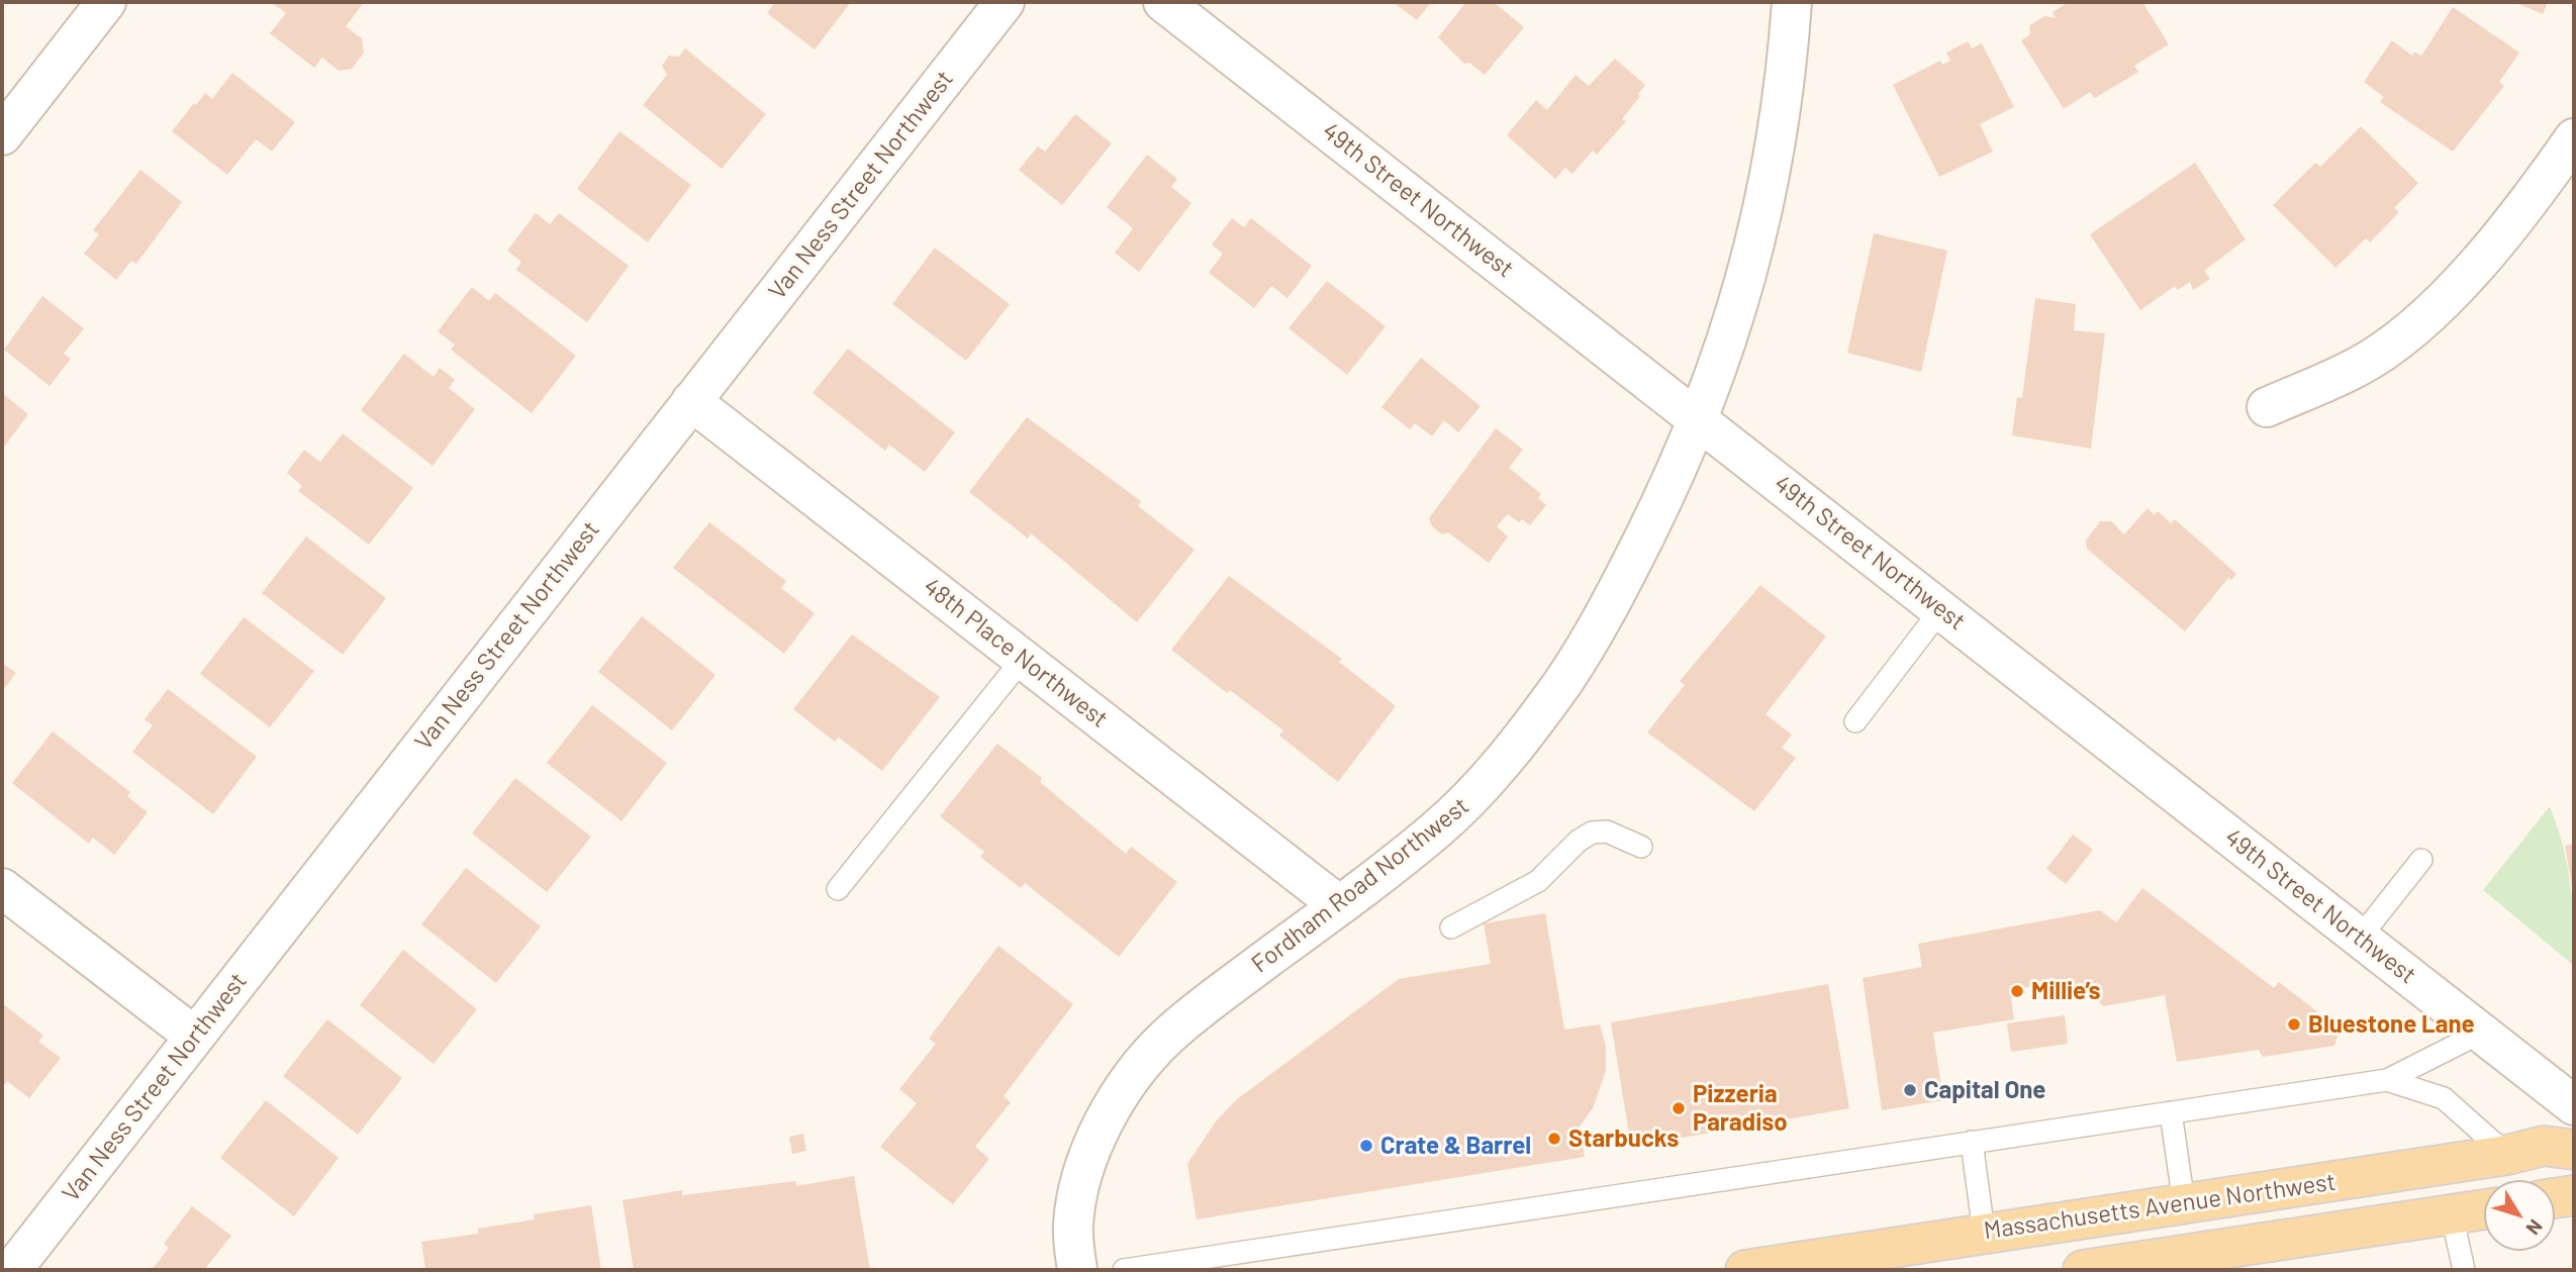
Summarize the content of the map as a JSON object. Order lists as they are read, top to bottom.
{
  "streets": {
    "main road": ["Massachusetts Avenue Northwest"],
    "street": [
      "Van Ness Street Northwest",
      "49th Street Northwest",
      "48th Place Northwest",
      "Fordham Road Northwest"
    ]
  },
  "crossings": [
    ["Van Ness Street Northwest", "48th Place Northwest"],
    ["49th Street Northwest", "Fordham Road Northwest"],
    ["48th Place Northwest", "Fordham Road Northwest"]
  ],
  "places": [
    "Millie’s",
    "Bluestone Lane",
    "Capital One",
    "Pizzeria Paradiso",
    "Starbucks",
    "Crate & Barrel"
  ],
  "north": "bottom right"
}
